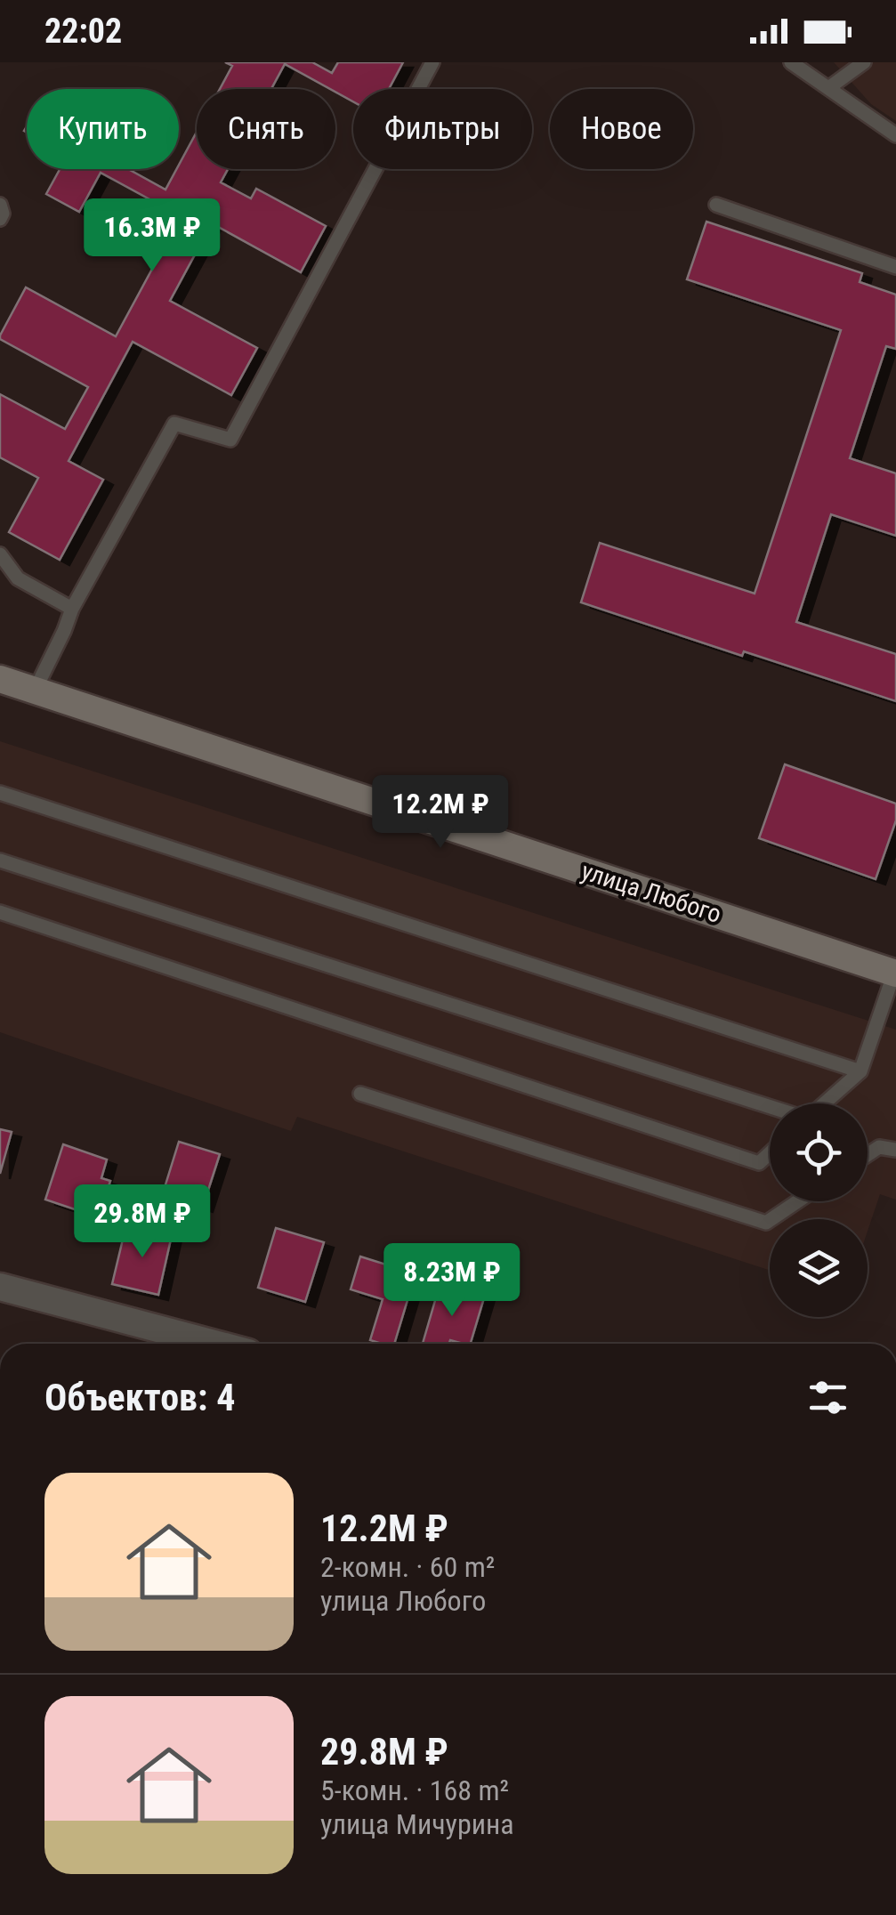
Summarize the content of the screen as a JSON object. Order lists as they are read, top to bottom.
{
  "streets": {
    "street": ["улица Любого"]
  },
  "page": {
    "status": "22:02",
    "chip": [
      "Купить",
      "Снять",
      "Фильтры",
      "Новое"
    ],
    "price": [
      "16.3M ₽",
      "12.2M ₽",
      "29.8M ₽",
      "8.23M ₽"
    ],
    "heading": "Объектов: 4",
    "list": [
      {
        "name": "12.2M ₽",
        "note": "2-комн. · 60 m² · улица Любого"
      },
      {
        "name": "29.8M ₽",
        "note": "5-комн. · 168 m² · улица Мичурина"
      }
    ]
  }
}
